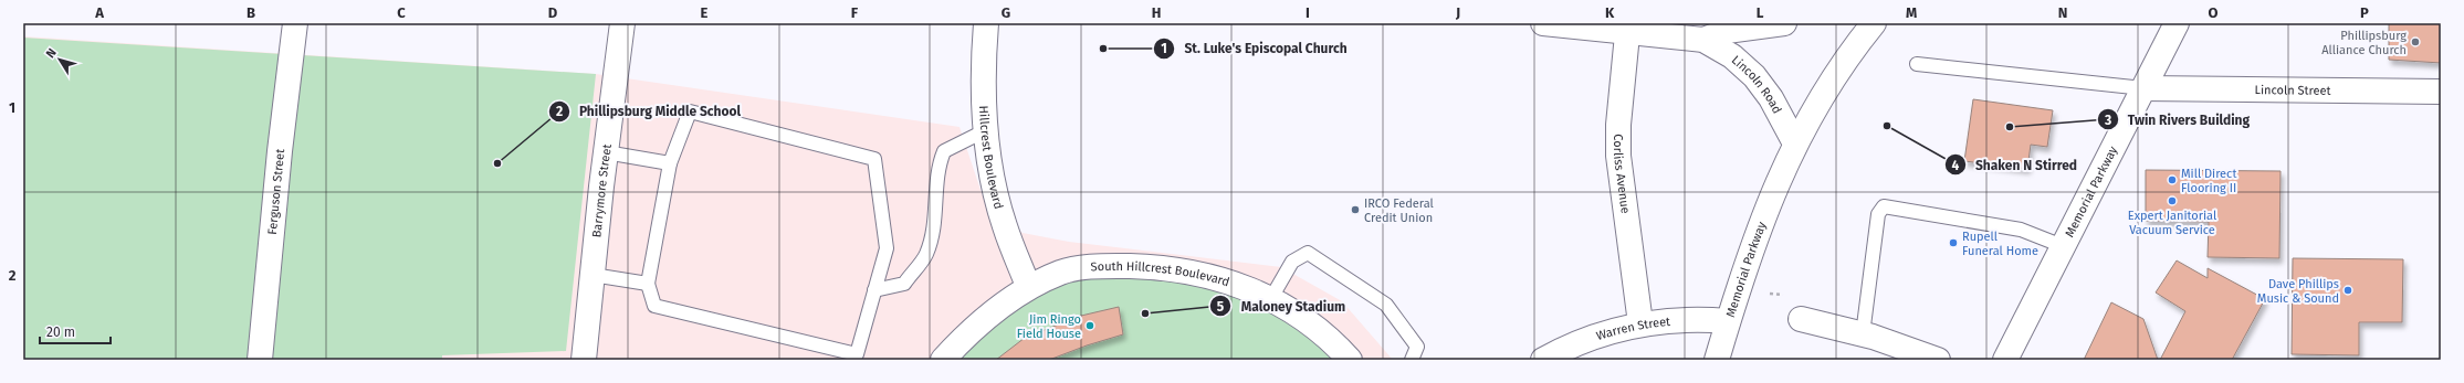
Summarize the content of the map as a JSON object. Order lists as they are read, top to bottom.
{
  "streets": {
    "main road": [
      "Lincoln Road",
      "Lincoln Street",
      "Hillcrest Boulevard",
      "Corliss Avenue",
      "Ferguson Street",
      "Barrymore Street",
      "Memorial Parkway",
      "South Hillcrest Boulevard",
      "Warren Street"
    ]
  },
  "crossings": [
    ["Lincoln Road", "Corliss Avenue"],
    ["Lincoln Road", "Memorial Parkway"],
    ["Lincoln Street", "Memorial Parkway"],
    ["Hillcrest Boulevard", "South Hillcrest Boulevard"],
    ["Corliss Avenue", "Warren Street"],
    ["Memorial Parkway", "Warren Street"]
  ],
  "places": [
    "Phillipsburg Alliance Church",
    "St. Luke's Episcopal Church",
    "Shaken N Stirred",
    "Twin Rivers Building",
    "Phillipsburg Middle School",
    "Mill Direct Flooring II",
    "Expert Janitorial Vacuum Service",
    "IRCO Federal Credit Union",
    "Rupell Funeral Home",
    "Dave Phillips Music & Sound",
    "Maloney Stadium",
    "Jim Ringo Field House"
  ],
  "scale_bar": "20 m",
  "north": "top left",
  "grid": {
    "columns": [
      "A",
      "B",
      "C",
      "D",
      "E",
      "F",
      "G",
      "H",
      "I",
      "J",
      "K",
      "L",
      "M",
      "N",
      "O",
      "P"
    ],
    "rows": ["1", "2"]
  }
}
